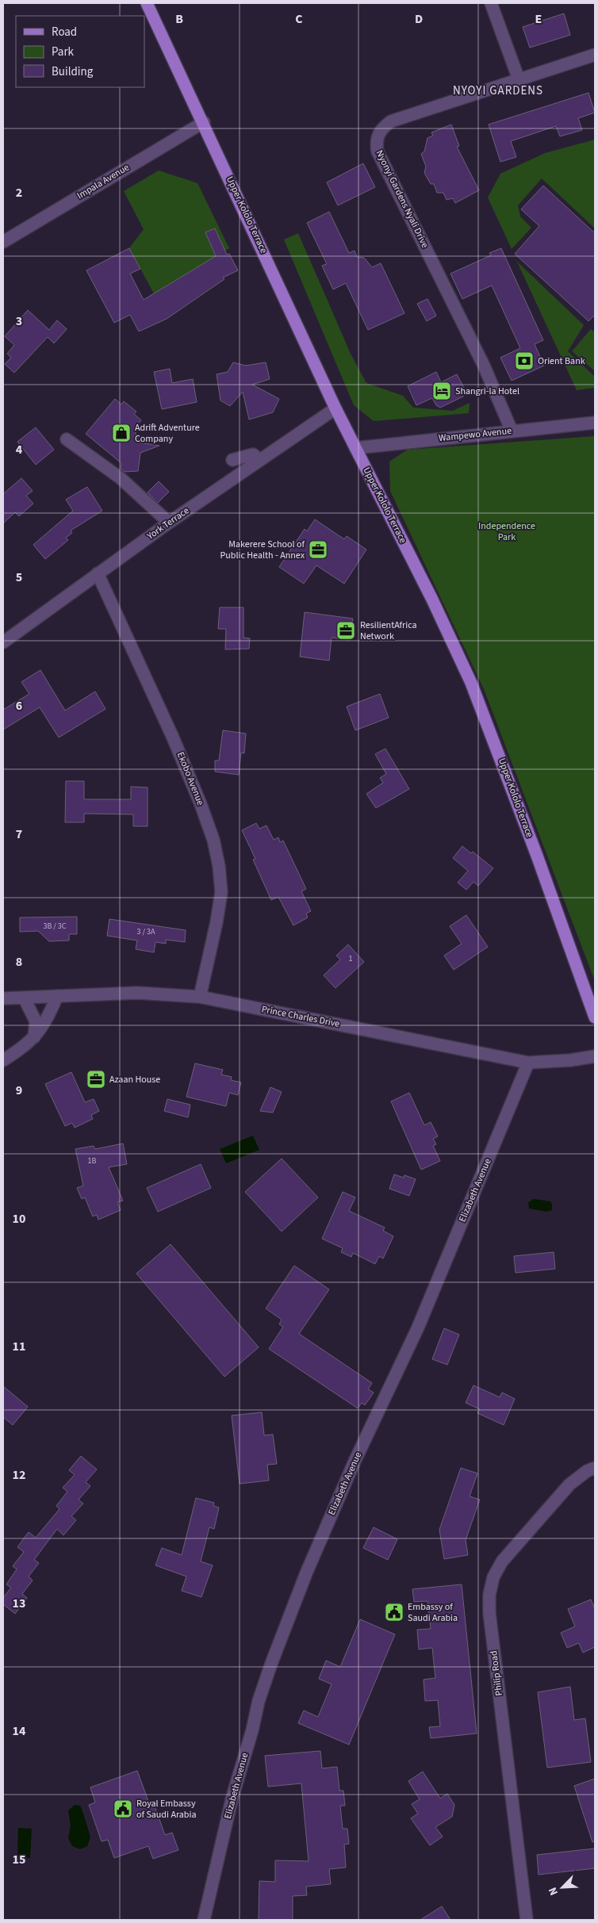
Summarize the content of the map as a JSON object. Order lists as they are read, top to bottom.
{
  "streets": {
    "main road": ["Upper Kololo Terrace"],
    "street": [
      "Impala Avenue",
      "Nyonyi Gardens Nyali Drive",
      "Wampewo Avenue",
      "York Terrace",
      "Ekobo Avenue",
      "Prince Charles Drive",
      "Elizabeth Avenue",
      "Philip Road"
    ]
  },
  "crossings": [
    ["Impala Avenue", "Upper Kololo Terrace"],
    ["Nyonyi Gardens Nyali Drive", "Wampewo Avenue"],
    ["Upper Kololo Terrace", "Wampewo Avenue"],
    ["Upper Kololo Terrace", "York Terrace"],
    ["York Terrace", "Ekobo Avenue"],
    ["Ekobo Avenue", "Prince Charles Drive"],
    ["Prince Charles Drive", "Elizabeth Avenue"]
  ],
  "districts": ["NYOYI GARDENS"],
  "parks": ["Independence Park"],
  "places": {
    "bank": ["Orient Bank"],
    "hotel": ["Shangri-la Hotel"],
    "shop": ["Adrift Adventure Company"],
    "office": ["Makerere School of Public Health - Annex", "ResilientAfrica Network", "Azaan House"],
    "public building": ["Embassy of Saudi Arabia", "Royal Embassy of Saudi Arabia"]
  },
  "house_numbers": [
    "3B / 3C",
    "3 / 3A",
    "1",
    "1B"
  ],
  "legend": ["Road", "Park", "Building"],
  "north": "bottom left",
  "grid": {
    "columns": [
      "B",
      "C",
      "D",
      "E"
    ],
    "rows": [
      "2",
      "3",
      "4",
      "5",
      "6",
      "7",
      "8",
      "9",
      "10",
      "11",
      "12",
      "13",
      "14",
      "15"
    ]
  }
}
